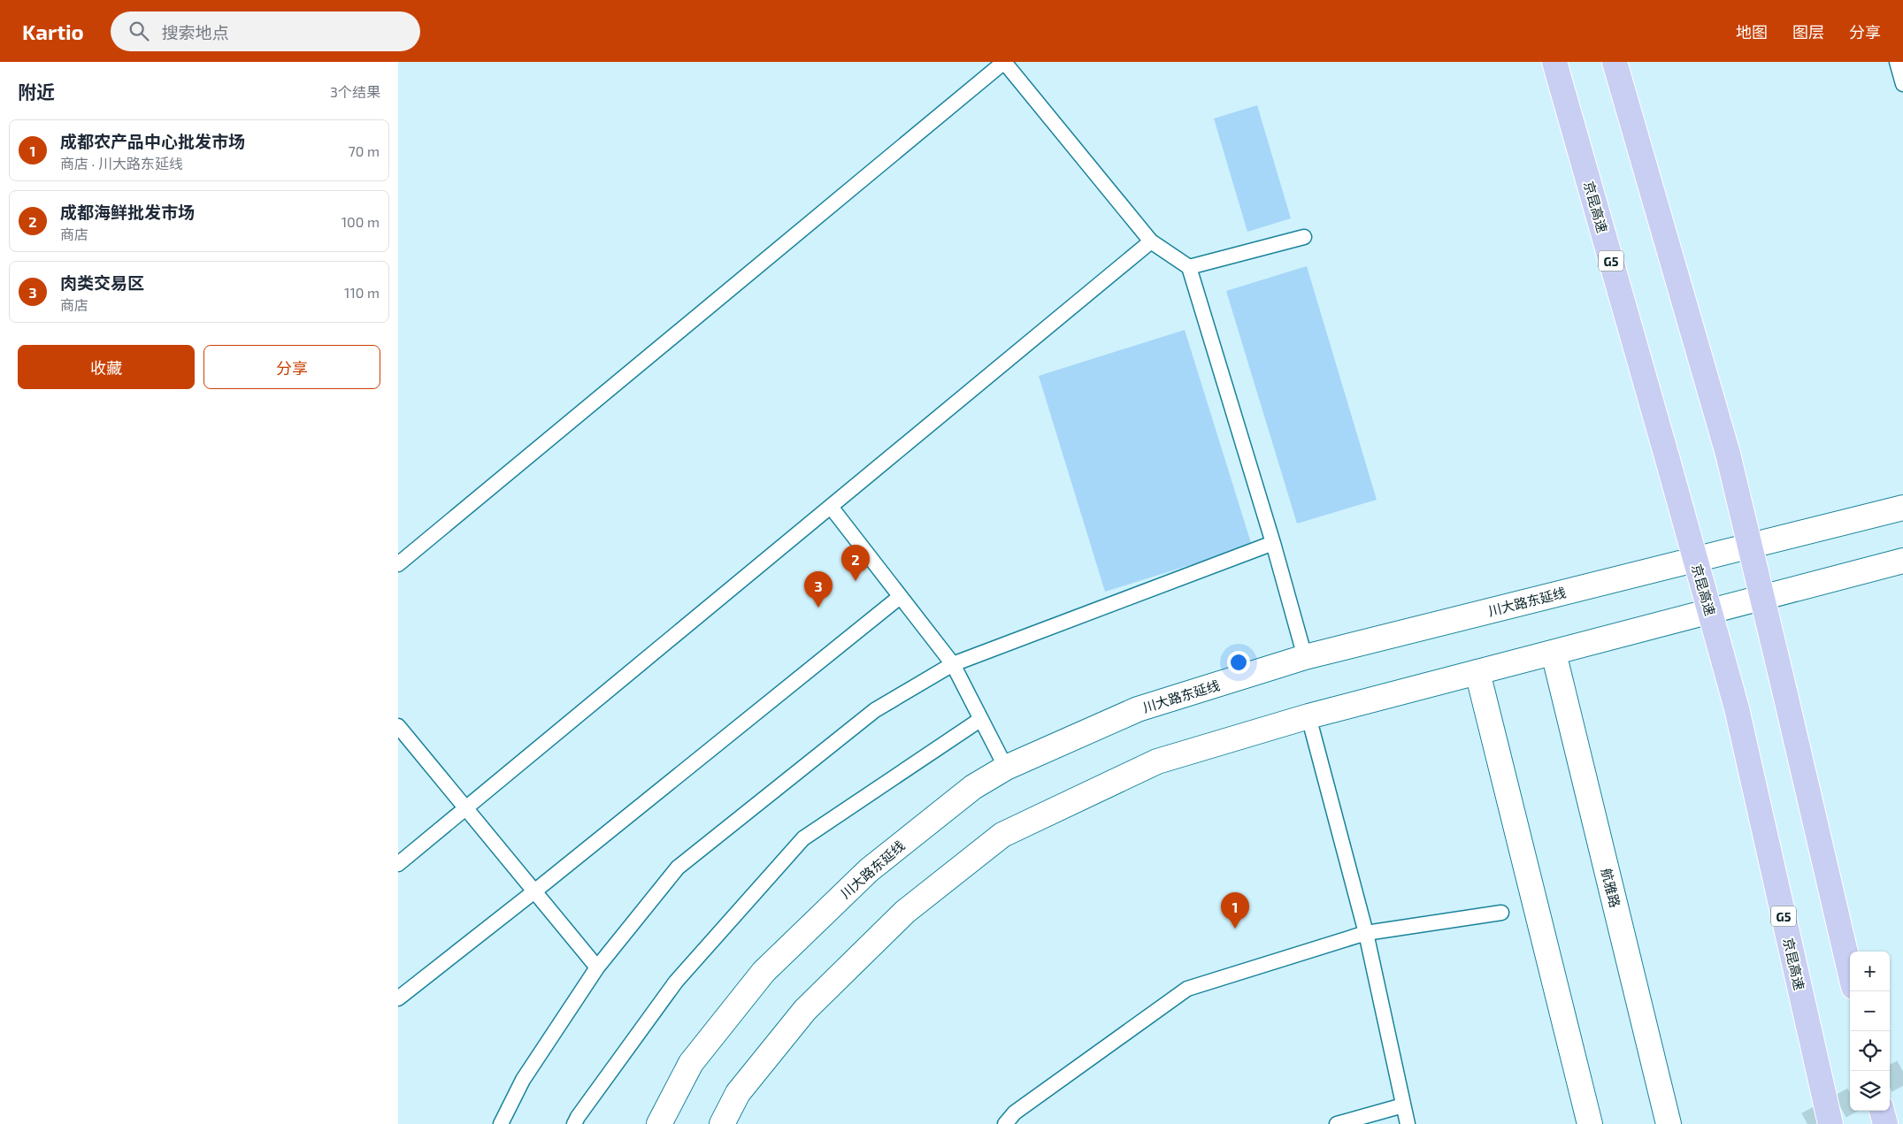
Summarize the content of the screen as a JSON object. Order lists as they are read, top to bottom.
{
  "streets": {
    "highway": ["京昆高速", "G5"],
    "main road": ["川大路东延线", "航雅路"]
  },
  "page": {
    "header": "Kartio",
    "search": "搜索地点",
    "nav": ["地图", "图层", "分享"],
    "heading": ["附近", "3个结果"],
    "list": [
      {
        "mark": "1",
        "name": "成都农产品中心批发市场",
        "note": "商店 · 川大路东延线",
        "value": "70 m"
      },
      {
        "mark": "2",
        "name": "成都海鲜批发市场",
        "note": "商店",
        "value": "100 m"
      },
      {
        "mark": "3",
        "name": "肉类交易区",
        "note": "商店",
        "value": "110 m"
      }
    ],
    "buttons": ["收藏", "分享"],
    "pins": ["2", "3", "1"],
    "map_buttons": ["+", "−"]
  }
}
